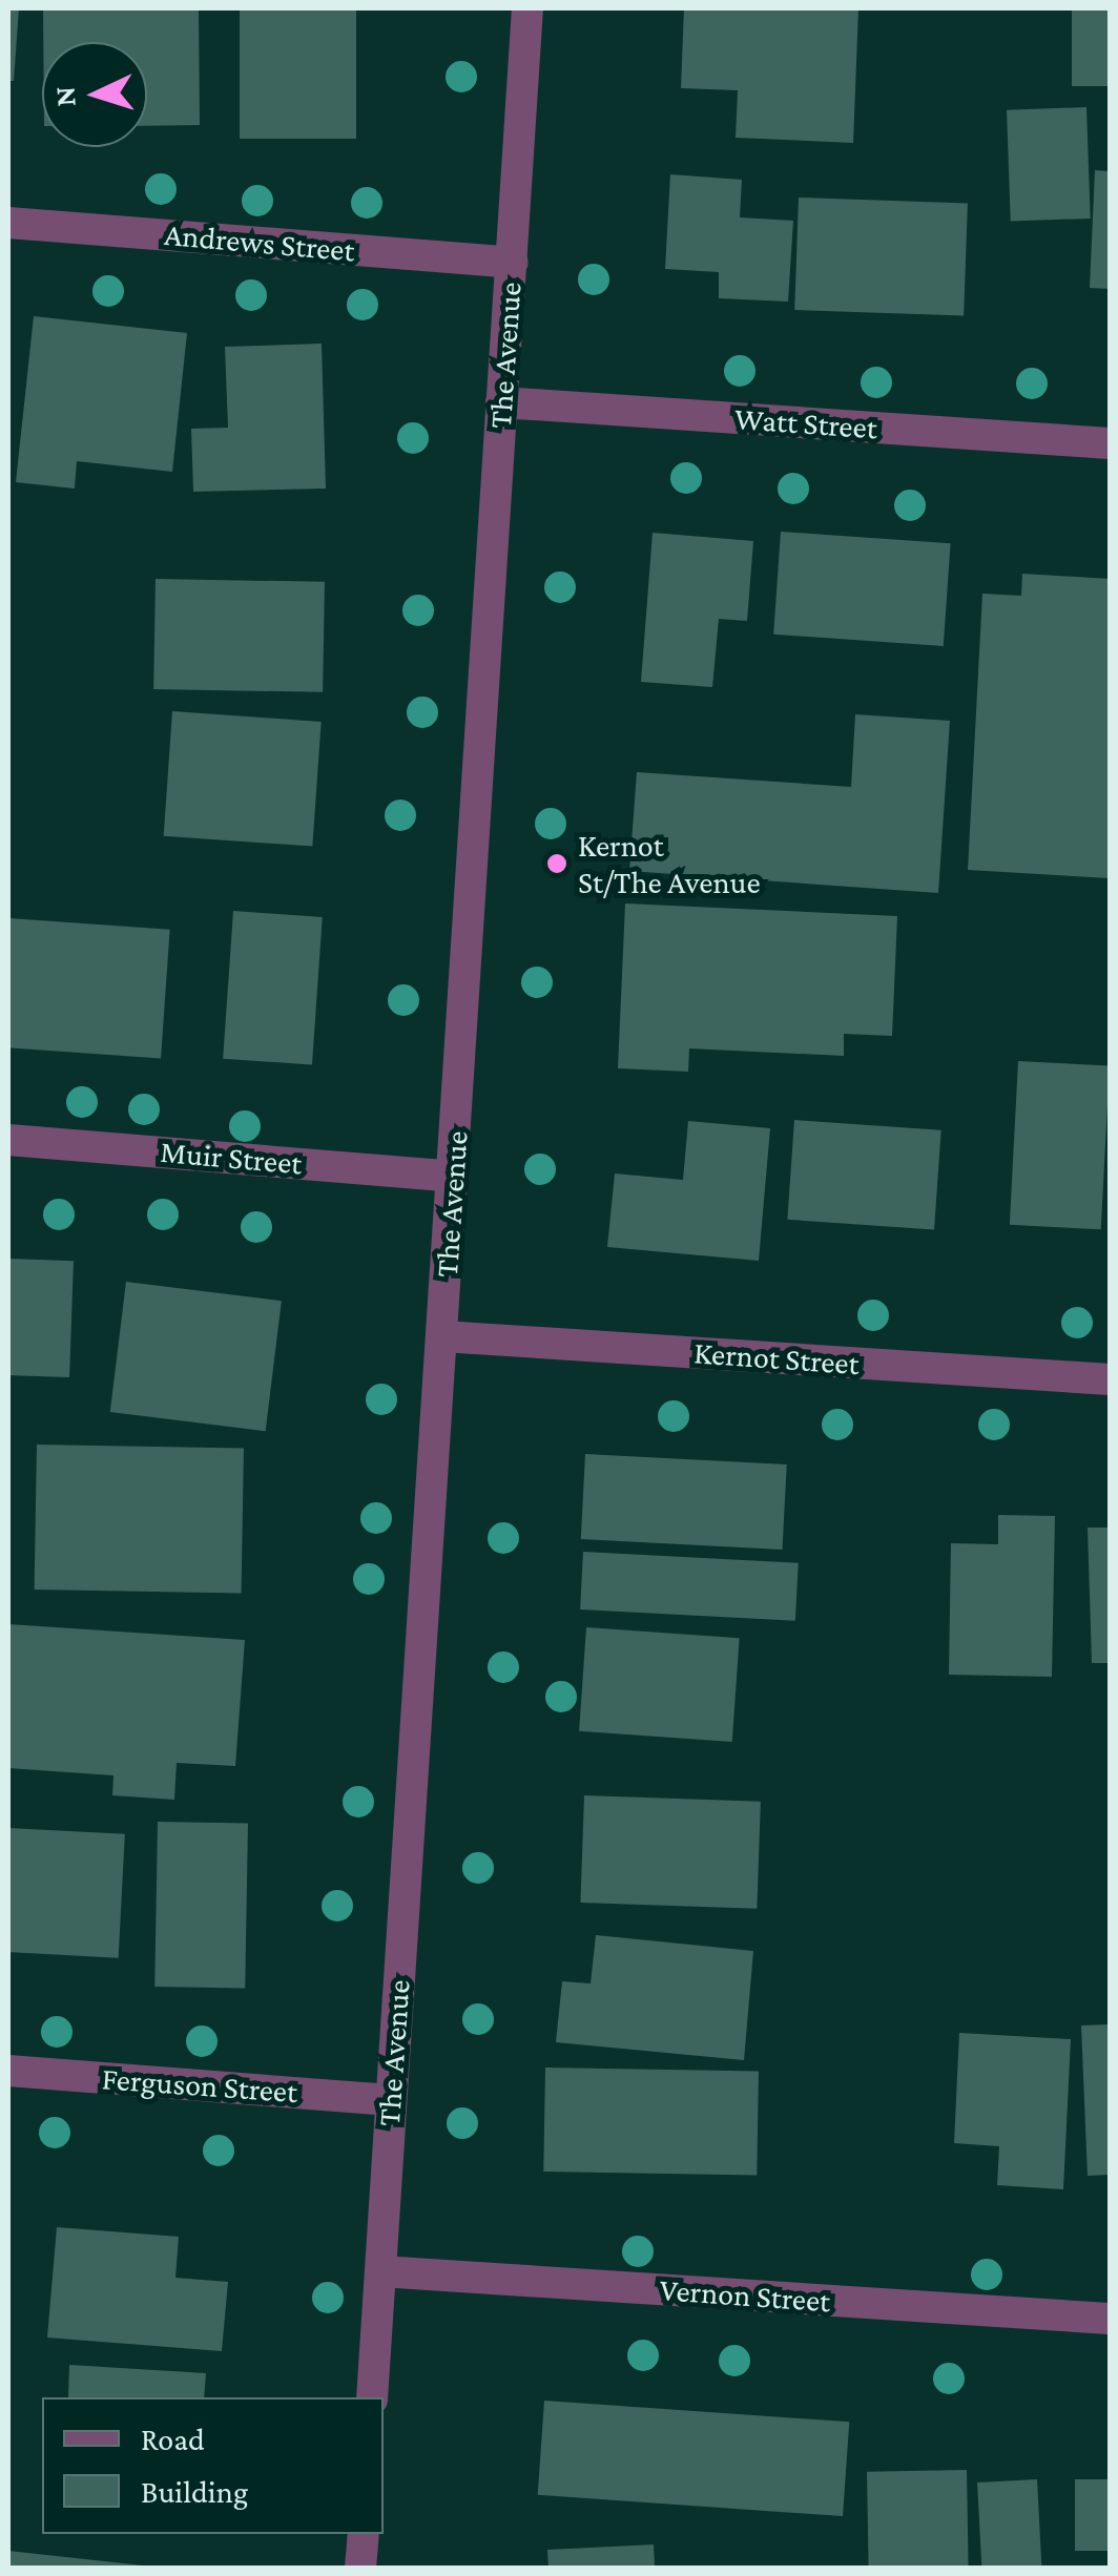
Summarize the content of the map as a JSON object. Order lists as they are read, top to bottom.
{
  "streets": {
    "street": [
      "Andrews Street",
      "The Avenue",
      "Watt Street",
      "Muir Street",
      "Kernot Street",
      "Ferguson Street",
      "Vernon Street"
    ]
  },
  "crossings": [
    ["Andrews Street", "The Avenue"],
    ["The Avenue", "Watt Street"],
    ["The Avenue", "Muir Street"],
    ["The Avenue", "Kernot Street"],
    ["The Avenue", "Ferguson Street"],
    ["The Avenue", "Vernon Street"]
  ],
  "places": ["Kernot St/The Avenue"],
  "legend": ["Road", "Building"],
  "north": "left"
}
